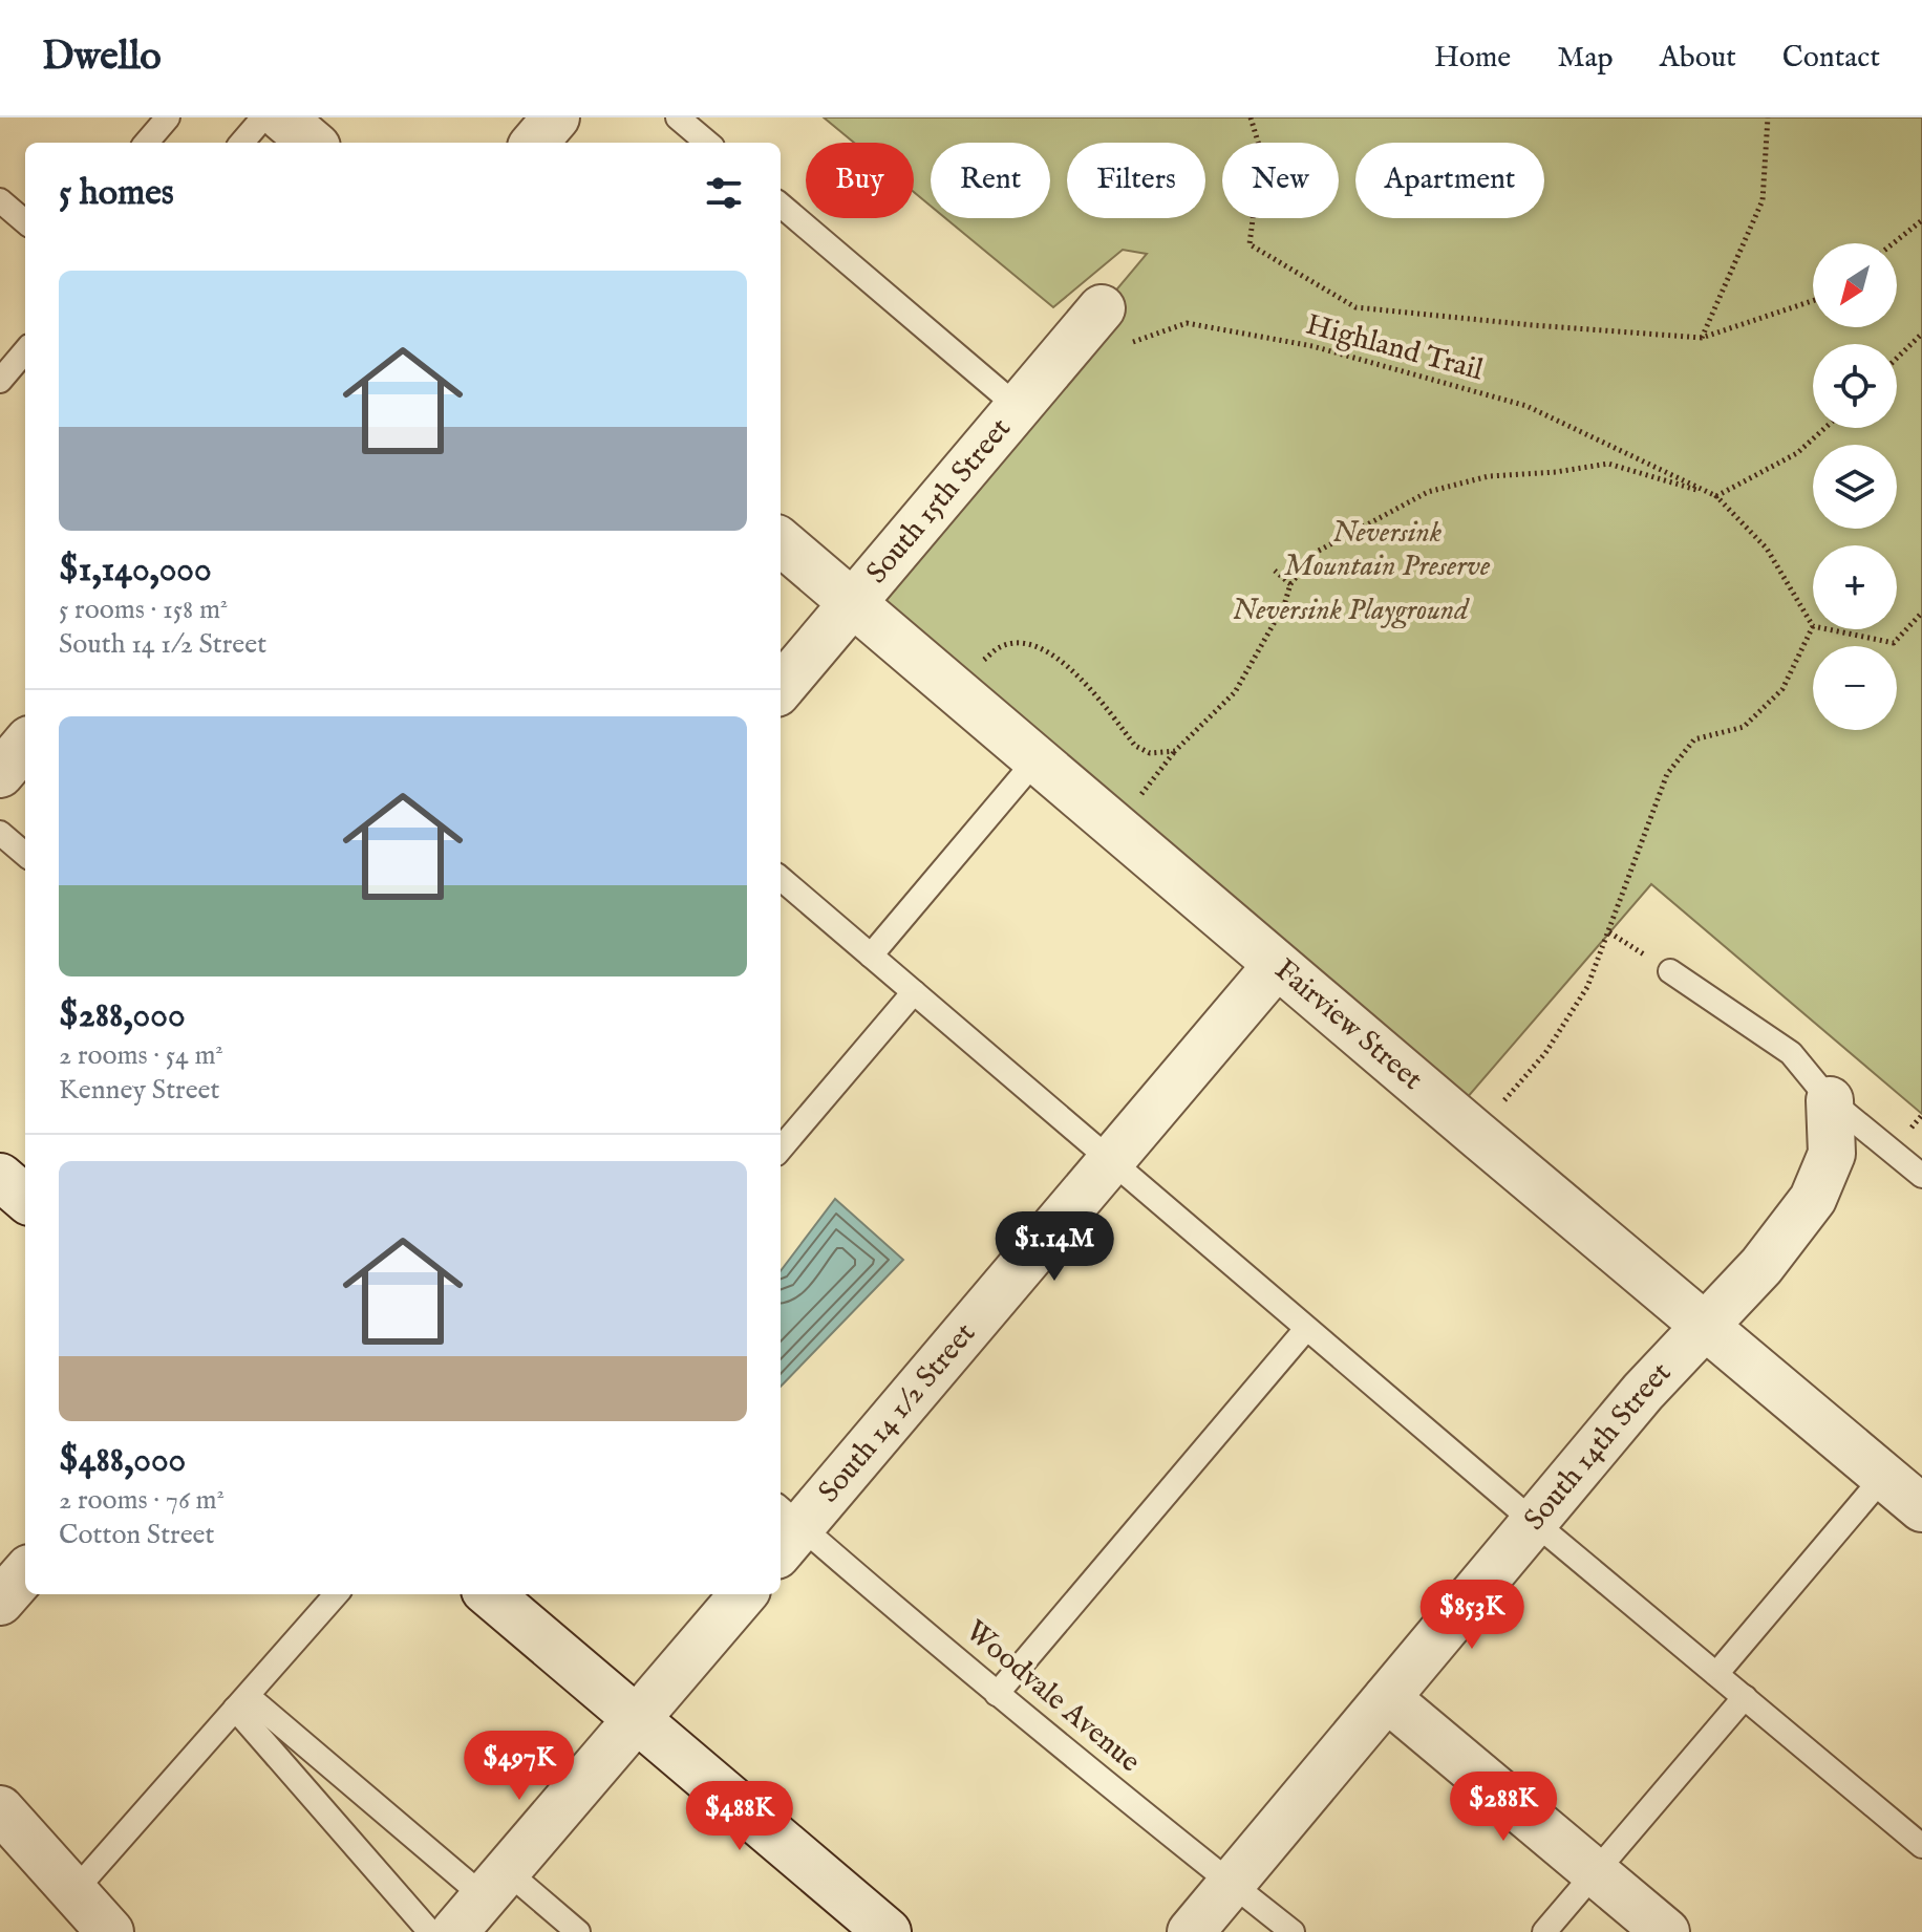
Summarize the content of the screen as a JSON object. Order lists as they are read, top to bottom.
{
  "streets": {
    "street": [
      "South 15th Street",
      "Fairview Street",
      "South 14 1/2 Street",
      "South 14th Street"
    ],
    "lane": ["Woodvale Avenue"],
    "path": ["Highland Trail"]
  },
  "crossings": [
    ["Highland Trail", "South 15th Street"],
    ["South 15th Street", "Fairview Street"],
    ["Fairview Street", "South 14 1/2 Street"],
    ["Fairview Street", "South 14th Street"],
    ["South 14 1/2 Street", "Woodvale Avenue"],
    ["South 14th Street", "Woodvale Avenue"]
  ],
  "parks": ["Neversink Mountain Preserve", "Neversink Playground"],
  "north": "bottom left",
  "page": {
    "header": "Dwello",
    "nav": [
      "Home",
      "Map",
      "About",
      "Contact"
    ],
    "chip": [
      "Buy",
      "Rent",
      "Filters",
      "New",
      "Apartment"
    ],
    "heading": "5 homes",
    "map_buttons": ["+", "−"],
    "list": [
      {
        "name": "$1,140,000",
        "note": "5 rooms · 158 m² · South 14 1/2 Street"
      },
      {
        "name": "$288,000",
        "note": "2 rooms · 54 m² · Kenney Street"
      },
      {
        "name": "$488,000",
        "note": "2 rooms · 76 m² · Cotton Street"
      }
    ],
    "price": [
      "$1.14M",
      "$853K",
      "$497K",
      "$288K",
      "$488K"
    ]
  }
}
